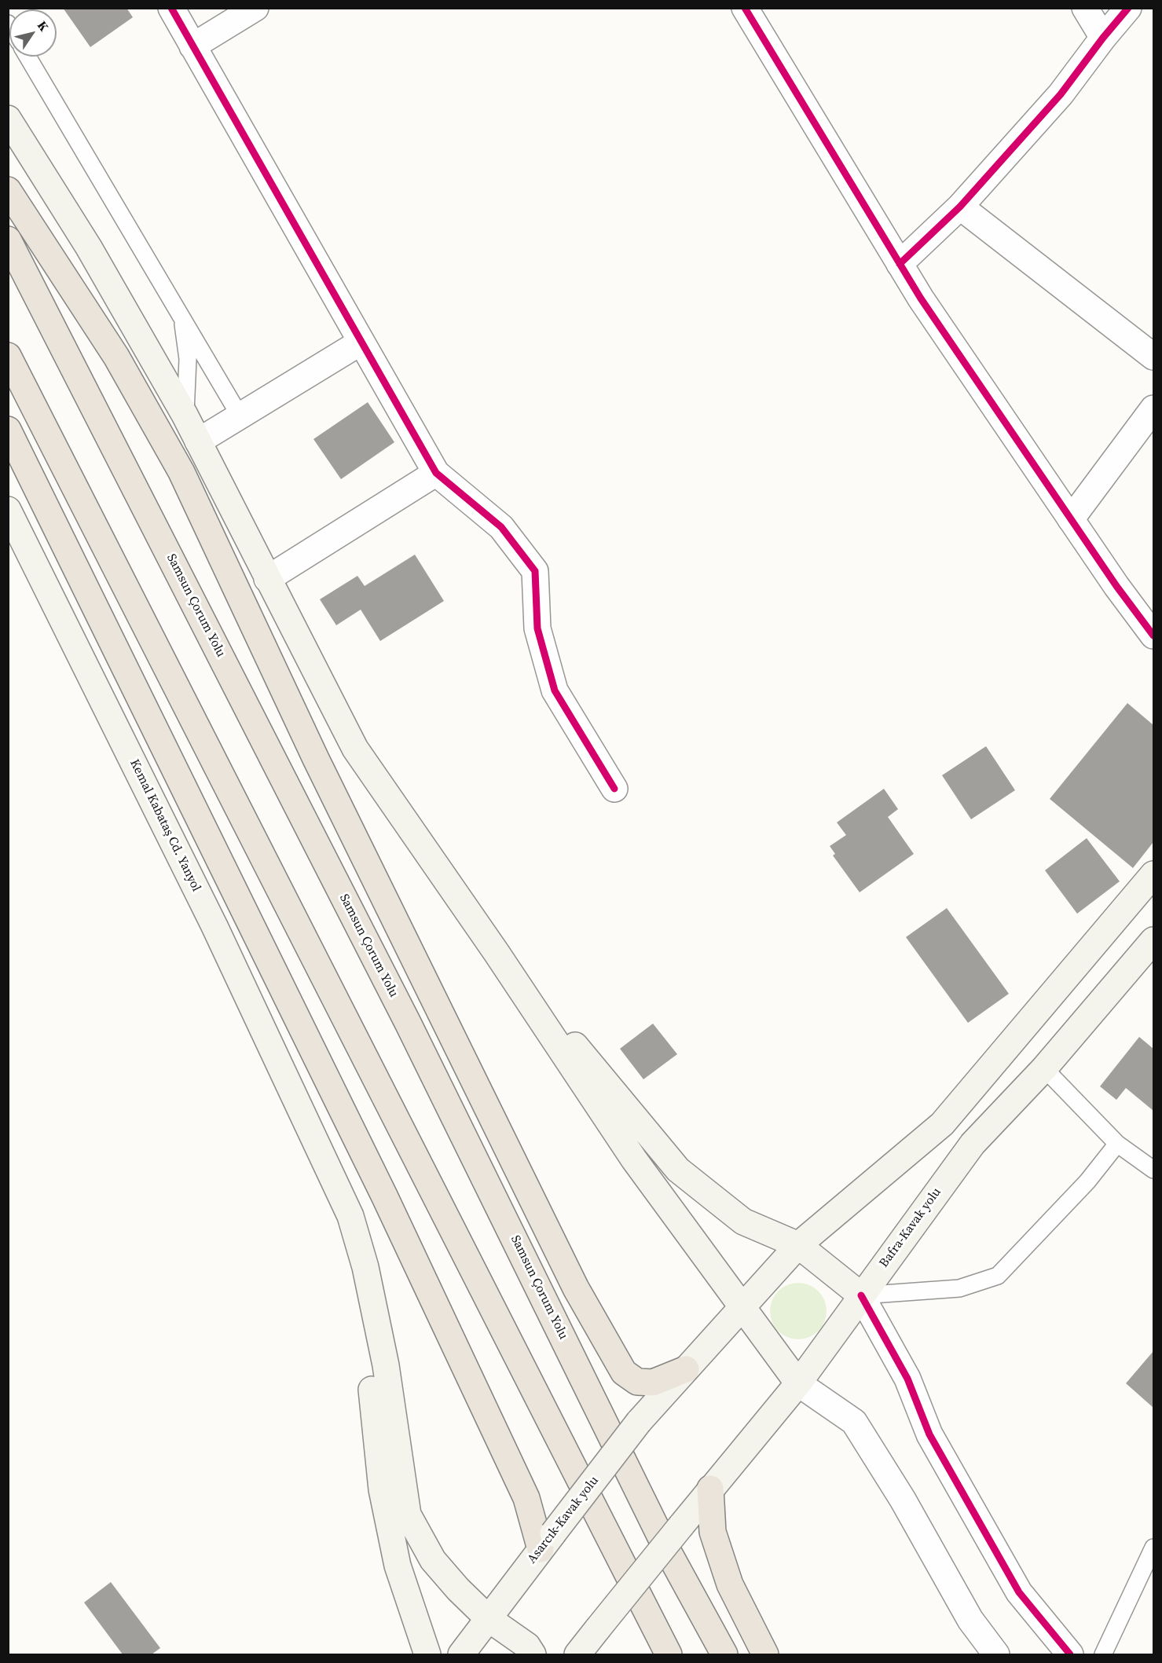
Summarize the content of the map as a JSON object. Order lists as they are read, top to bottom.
{
  "streets": {
    "highway": ["Samsun Çorum Yolu"],
    "main road": ["Kemal Kabataş Cd. Yanyol", "Bafra-Kavak yolu", "Asarcık-Kavak yolu"]
  },
  "north": "top right"
}
